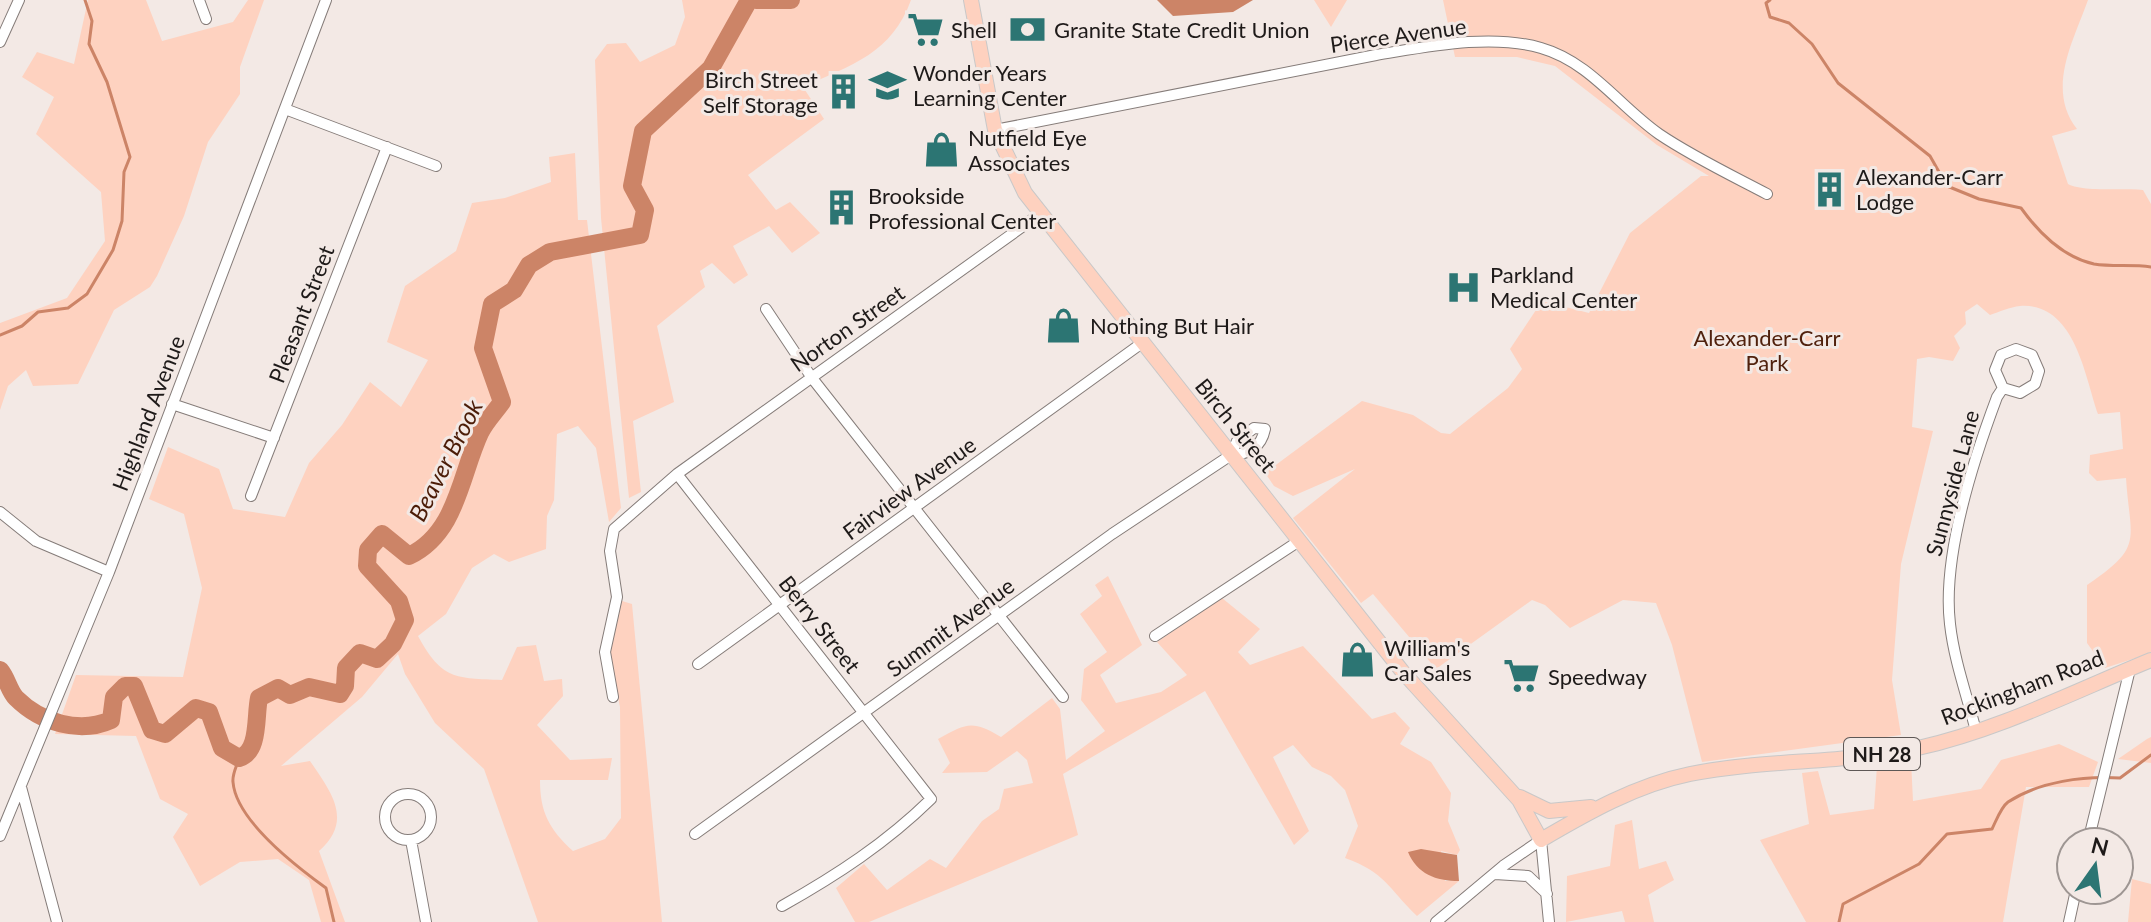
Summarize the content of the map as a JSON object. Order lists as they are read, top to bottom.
{
  "streets": {
    "main road": ["Birch Street", "Rockingham Road", "NH 28"],
    "street": [
      "Pierce Avenue",
      "Pleasant Street",
      "Norton Street",
      "Highland Avenue",
      "Sunnyside Lane",
      "Fairview Avenue",
      "Berry Street",
      "Summit Avenue"
    ]
  },
  "crossings": [
    ["Pierce Avenue", "Birch Street"],
    ["Norton Street", "Birch Street"],
    ["Norton Street", "Berry Street"],
    ["Birch Street", "Fairview Avenue"],
    ["Birch Street", "Summit Avenue"],
    ["Birch Street", "Rockingham Road"],
    ["Birch Street", "NH 28"],
    ["Sunnyside Lane", "Rockingham Road"],
    ["Fairview Avenue", "Berry Street"],
    ["Berry Street", "Summit Avenue"],
    ["Rockingham Road", "NH 28"]
  ],
  "water": ["Beaver Brook"],
  "parks": ["Alexander-Carr Park"],
  "places": {
    "supermarket": ["Shell", "Speedway"],
    "bank": ["Granite State Credit Union"],
    "school or university": ["Wonder Years Learning Center"],
    "building": ["Birch Street Self Storage", "Alexander-Carr Lodge", "Brookside Professional Center"],
    "shop": ["Nutfield Eye Associates", "Nothing But Hair", "William's Car Sales"],
    "hospital": ["Parkland Medical Center"]
  },
  "north": "top"
}
